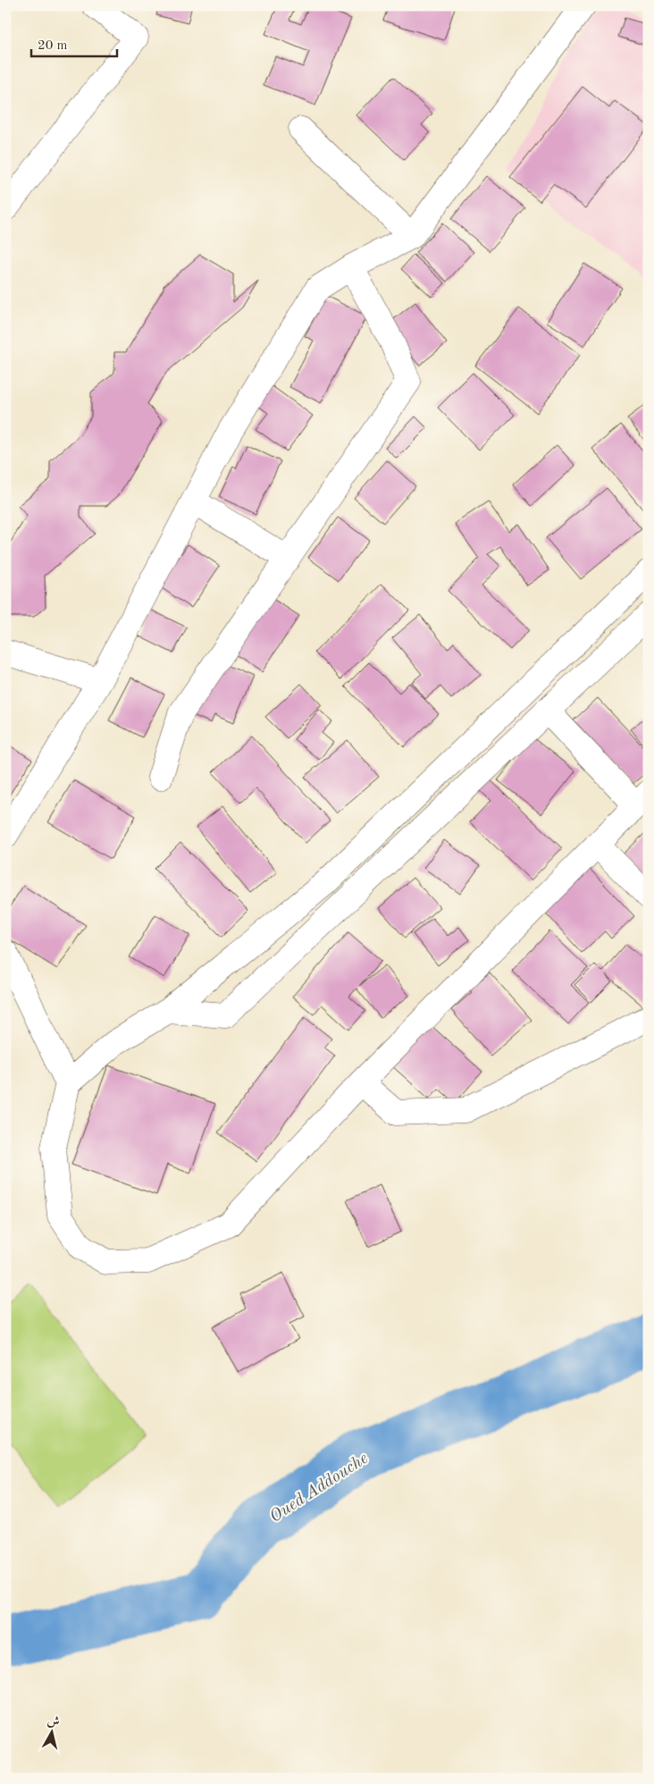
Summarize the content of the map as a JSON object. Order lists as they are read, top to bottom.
{
  "water": ["Oued Addouche"],
  "scale_bar": "20 m",
  "north": "top"
}
